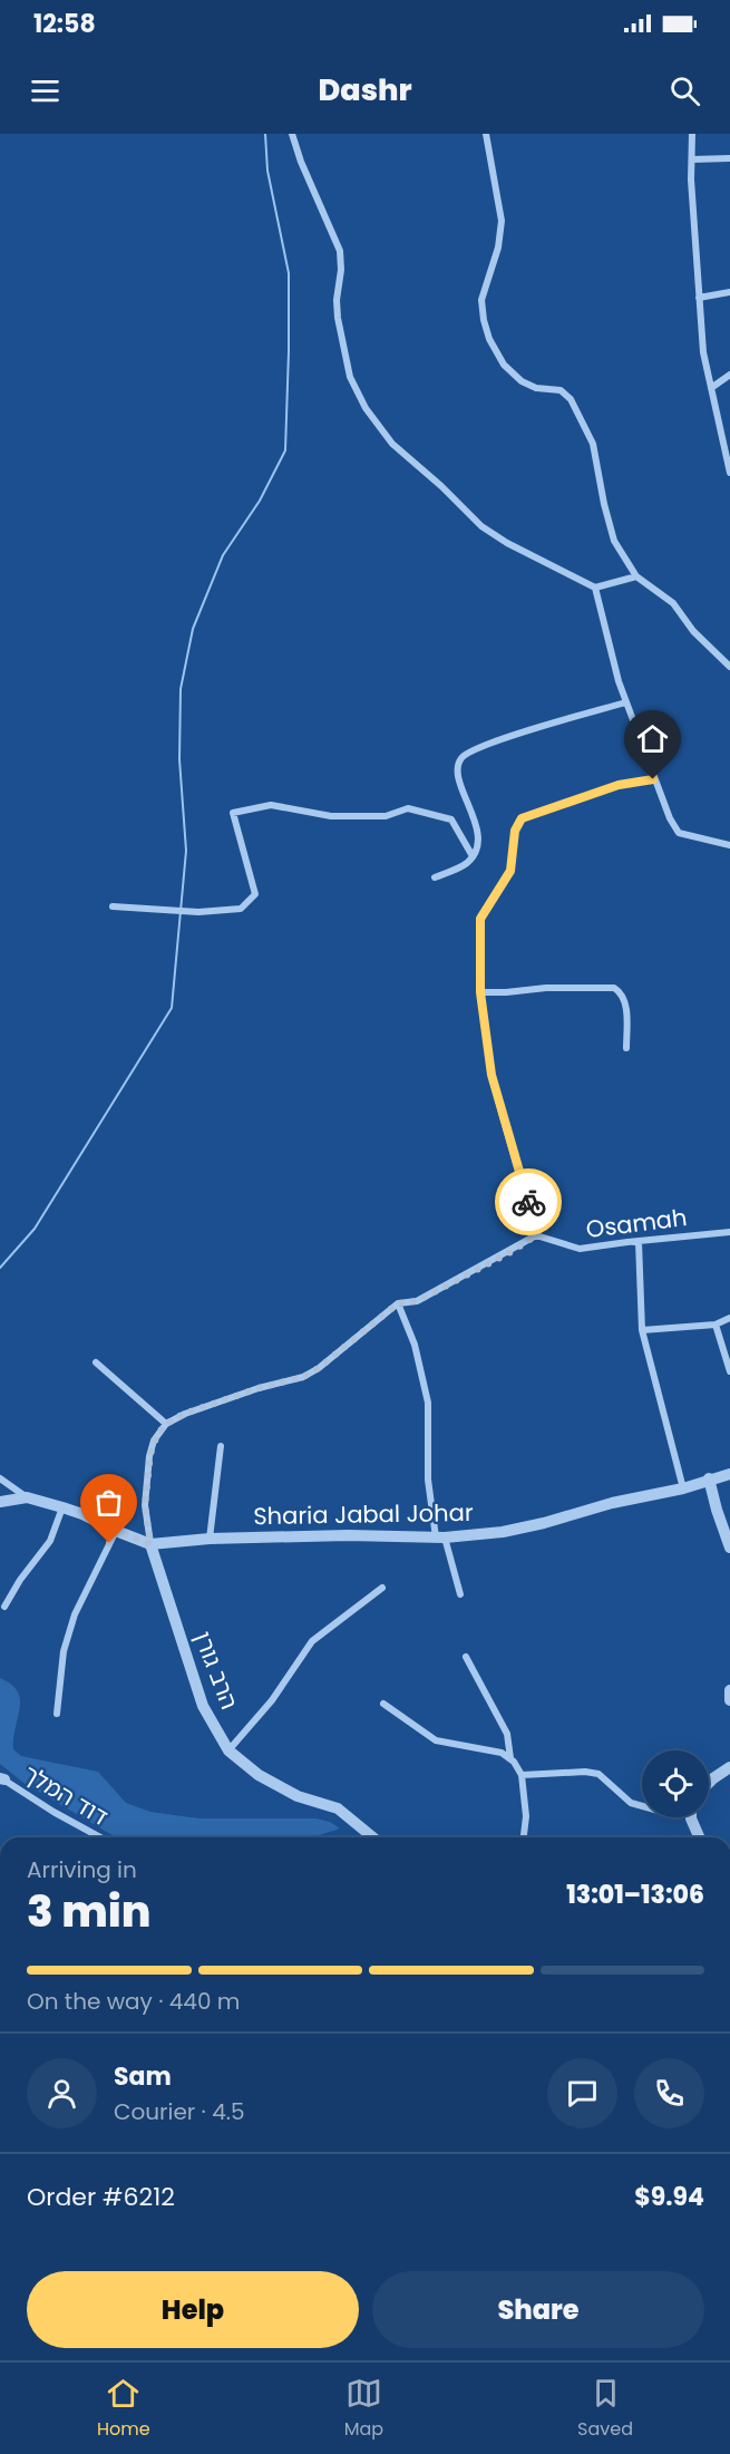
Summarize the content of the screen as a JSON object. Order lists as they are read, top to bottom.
{
  "streets": {
    "street": [
      "Osamah",
      "Sharia Jabal Johar",
      "הרב גורן",
      "דוד המלך"
    ]
  },
  "crossings": [
    ["Sharia Jabal Johar", "הרב גורן"]
  ],
  "page": {
    "status": "12:58",
    "header": "Dashr",
    "heading": ["3 min", "Arriving in", "13:01–13:06"],
    "panel": [
      "Sam",
      "Courier · 4.5",
      "Order #6212",
      "$9.94"
    ],
    "bar": "On the way · 440 m",
    "buttons": ["Help", "Share"],
    "tabs": ["Home", "Map", "Saved"]
  }
}
